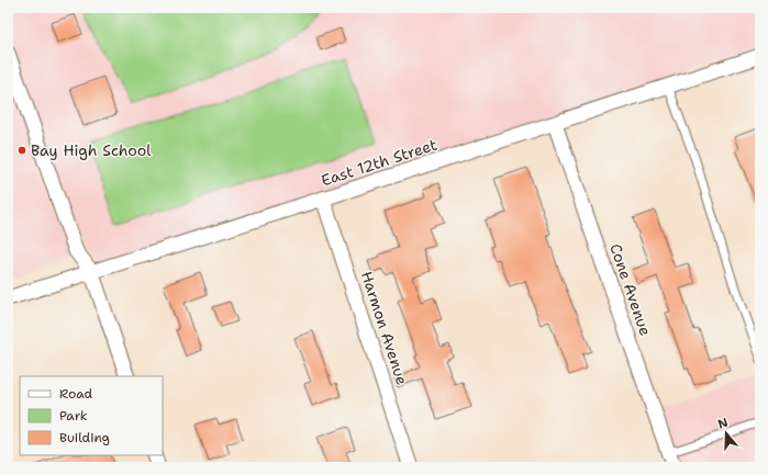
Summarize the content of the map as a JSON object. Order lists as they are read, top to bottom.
{
  "streets": {
    "street": ["East 12th Street", "Cone Avenue", "Harmon Avenue"]
  },
  "crossings": [
    ["East 12th Street", "Cone Avenue"],
    ["East 12th Street", "Harmon Avenue"]
  ],
  "places": ["Bay High School"],
  "legend": ["Road", "Park", "Building"],
  "north": "top"
}
